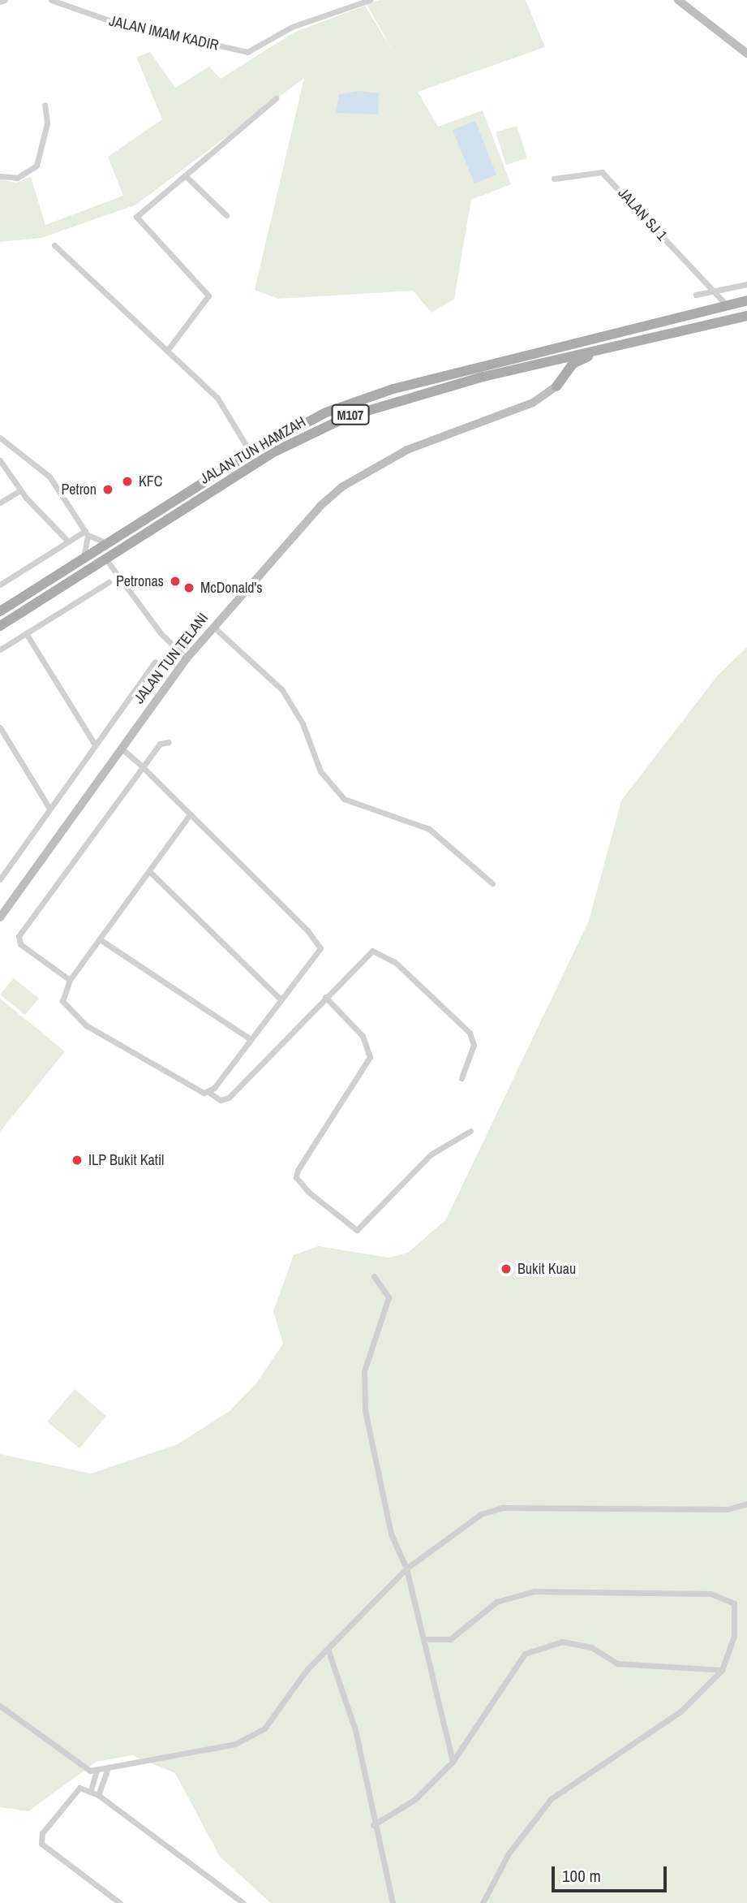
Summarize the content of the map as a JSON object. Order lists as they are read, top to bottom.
{
  "streets": {
    "main road": ["M107", "JALAN TUN HAMZAH"],
    "street": ["JALAN IMAM KADIR", "JALAN SJ 1", "JALAN TUN TELANI"]
  },
  "crossings": [
    ["JALAN SJ 1", "JALAN TUN HAMZAH"]
  ],
  "places": [
    "KFC",
    "Petron",
    "Petronas",
    "McDonald's",
    "ILP Bukit Katil",
    "Bukit Kuau"
  ],
  "scale_bar": "100 m"
}
